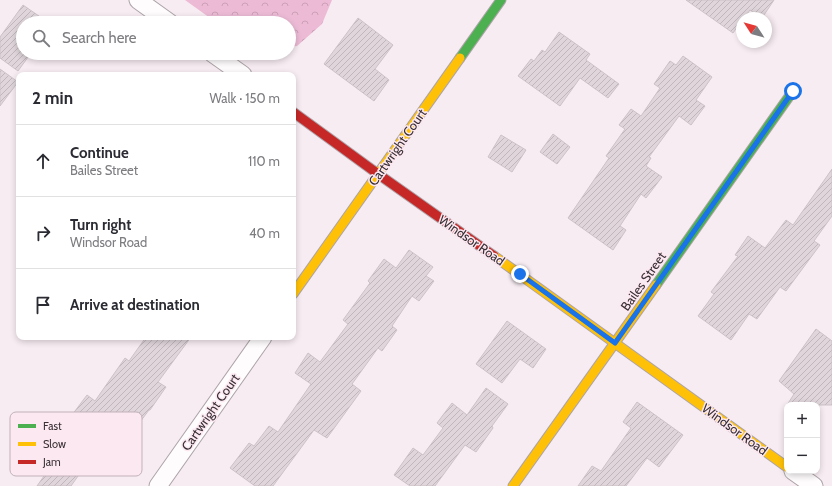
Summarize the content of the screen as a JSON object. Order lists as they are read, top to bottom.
{
  "streets": {
    "street": ["Cartwright Court", "Windsor Road", "Bailes Street"]
  },
  "crossings": [
    ["Cartwright Court", "Windsor Road"],
    ["Windsor Road", "Bailes Street"]
  ],
  "legend": ["Fast", "Slow", "Jam"],
  "north": "top left",
  "page": {
    "search": "Search here",
    "heading": ["2 min", "Walk · 150 m"],
    "list": [
      ["Continue", "Bailes Street", "110 m"],
      ["Turn right", "Windsor Road", "40 m"],
      "Arrive at destination"
    ],
    "map_buttons": ["+", "−"]
  }
}
